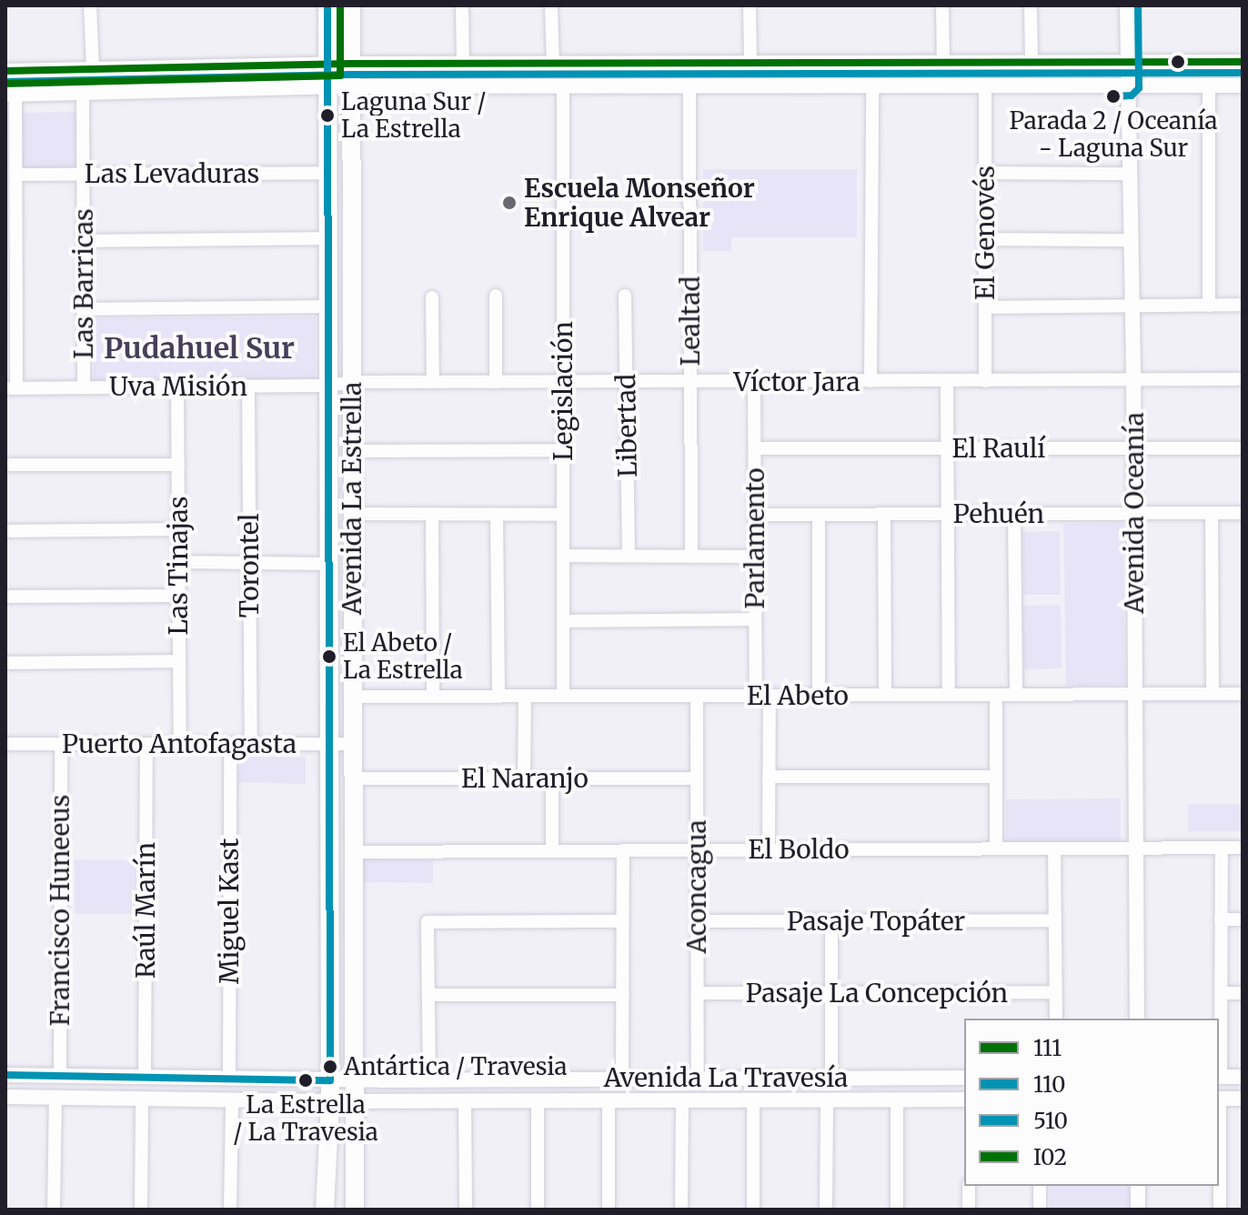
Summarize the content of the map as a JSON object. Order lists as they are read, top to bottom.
{
  "streets": {
    "main road": ["Avenida La Estrella"],
    "street": [
      "Las Levaduras",
      "El Genovés",
      "Las Barricas",
      "Lealtad",
      "Víctor Jara",
      "Uva Misión",
      "Legislación",
      "Libertad",
      "El Raulí",
      "Avenida Oceanía",
      "Pehuén",
      "Parlamento",
      "Las Tinajas",
      "Torontel",
      "El Abeto",
      "Puerto Antofagasta",
      "El Naranjo",
      "El Boldo",
      "Aconcagua",
      "Francisco Huneeus",
      "Raúl Marín",
      "Miguel Kast",
      "Pasaje Topáter",
      "Pasaje La Concepción",
      "Avenida La Travesía"
    ]
  },
  "crossings": [
    ["Las Levaduras", "Las Barricas"],
    ["Las Levaduras", "Avenida La Estrella"],
    ["El Genovés", "Víctor Jara"],
    ["Las Barricas", "Uva Misión"],
    ["Lealtad", "Víctor Jara"],
    ["Víctor Jara", "Uva Misión"],
    ["Víctor Jara", "Legislación"],
    ["Víctor Jara", "Libertad"],
    ["Víctor Jara", "Avenida La Estrella"],
    ["Víctor Jara", "Avenida Oceanía"],
    ["Víctor Jara", "Parlamento"],
    ["Uva Misión", "Avenida La Estrella"],
    ["Uva Misión", "Las Tinajas"],
    ["Uva Misión", "Torontel"],
    ["Legislación", "El Abeto"],
    ["El Raulí", "Avenida Oceanía"],
    ["El Raulí", "Parlamento"],
    ["Avenida La Estrella", "El Abeto"],
    ["Avenida La Estrella", "Puerto Antofagasta"],
    ["Avenida La Estrella", "El Naranjo"],
    ["Avenida La Estrella", "El Boldo"],
    ["Avenida La Estrella", "Avenida La Travesía"],
    ["Avenida Oceanía", "Pehuén"],
    ["Avenida Oceanía", "El Abeto"],
    ["Avenida Oceanía", "El Boldo"],
    ["Pehuén", "Parlamento"],
    ["Parlamento", "El Abeto"],
    ["Parlamento", "El Boldo"],
    ["Las Tinajas", "Puerto Antofagasta"],
    ["Torontel", "Puerto Antofagasta"],
    ["El Abeto", "Aconcagua"],
    ["Puerto Antofagasta", "Francisco Huneeus"],
    ["Puerto Antofagasta", "Raúl Marín"],
    ["Puerto Antofagasta", "Miguel Kast"],
    ["El Naranjo", "Aconcagua"],
    ["El Boldo", "Aconcagua"],
    ["Aconcagua", "Pasaje Topáter"],
    ["Aconcagua", "Pasaje La Concepción"],
    ["Aconcagua", "Avenida La Travesía"],
    ["Francisco Huneeus", "Avenida La Travesía"],
    ["Raúl Marín", "Avenida La Travesía"],
    ["Miguel Kast", "Avenida La Travesía"]
  ],
  "districts": ["Pudahuel Sur"],
  "places": [
    "Parada 2 / Oceanía - Laguna Sur",
    "Laguna Sur / La Estrella",
    "Escuela Monseñor Enrique Alvear",
    "El Abeto / La Estrella",
    "Antártica / Travesia",
    "La Estrella / La Travesia"
  ],
  "lines": [
    "transit line 110",
    "transit line 510",
    "transit line I02",
    "transit line 111"
  ],
  "legend": [
    "111",
    "110",
    "510",
    "I02"
  ]
}
